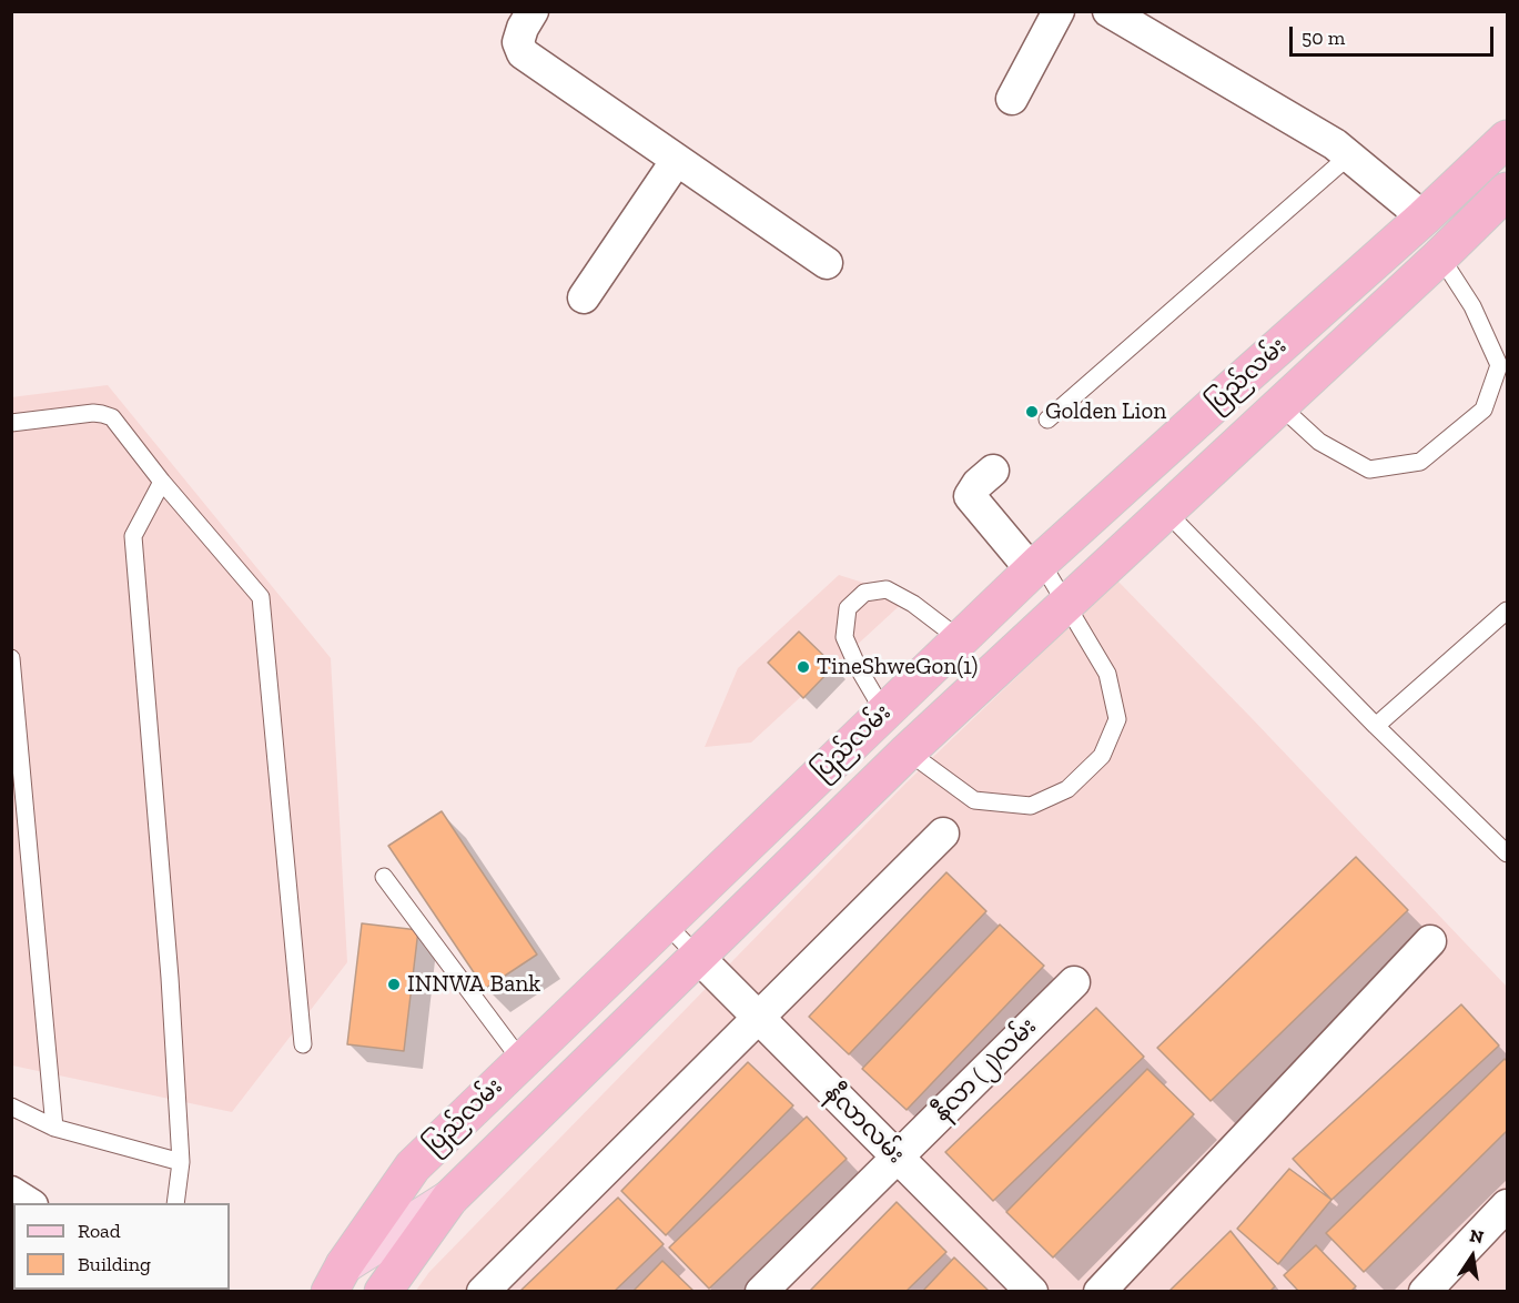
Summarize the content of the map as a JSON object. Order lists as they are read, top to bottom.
{
  "streets": {
    "highway": ["ပြည်လမ်း"],
    "street": ["နီလာ (၂)လမ်း", "နီလာလမ်း"]
  },
  "crossings": [
    ["ပြည်လမ်း", "နီလာလမ်း"],
    ["နီလာ (၂)လမ်း", "နီလာလမ်း"]
  ],
  "places": ["Golden Lion", "TineShweGon(1)", "INNWA Bank"],
  "legend": ["Road", "Building"],
  "scale_bar": "50 m",
  "north": "top"
}
